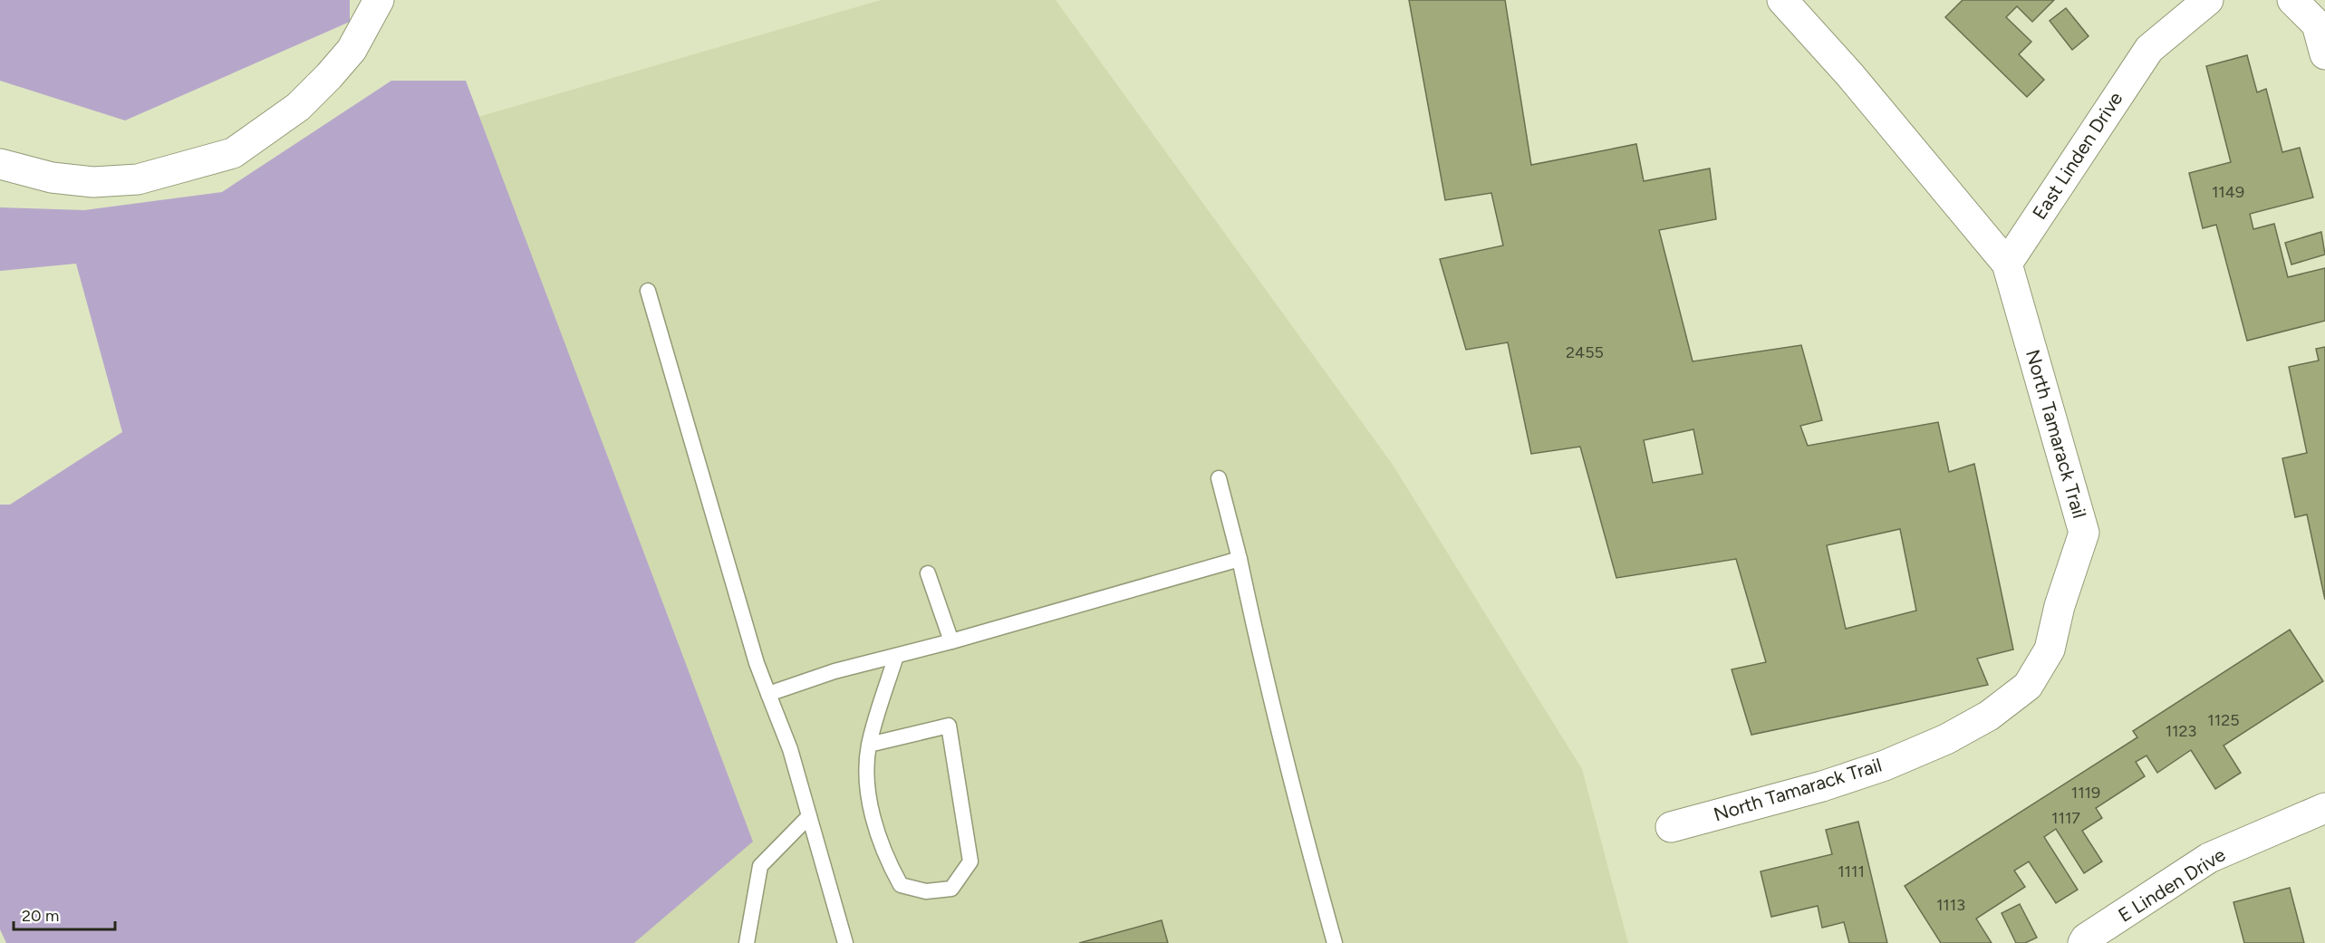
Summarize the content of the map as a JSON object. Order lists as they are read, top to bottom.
{
  "streets": {
    "street": ["East Linden Drive", "North Tamarack Trail", "E Linden Drive"]
  },
  "crossings": [
    ["East Linden Drive", "North Tamarack Trail"]
  ],
  "house_numbers": [
    "1149",
    "2455",
    "1125",
    "1123",
    "1119",
    "1117",
    "1111",
    "1113"
  ],
  "scale_bar": "20 m"
}
